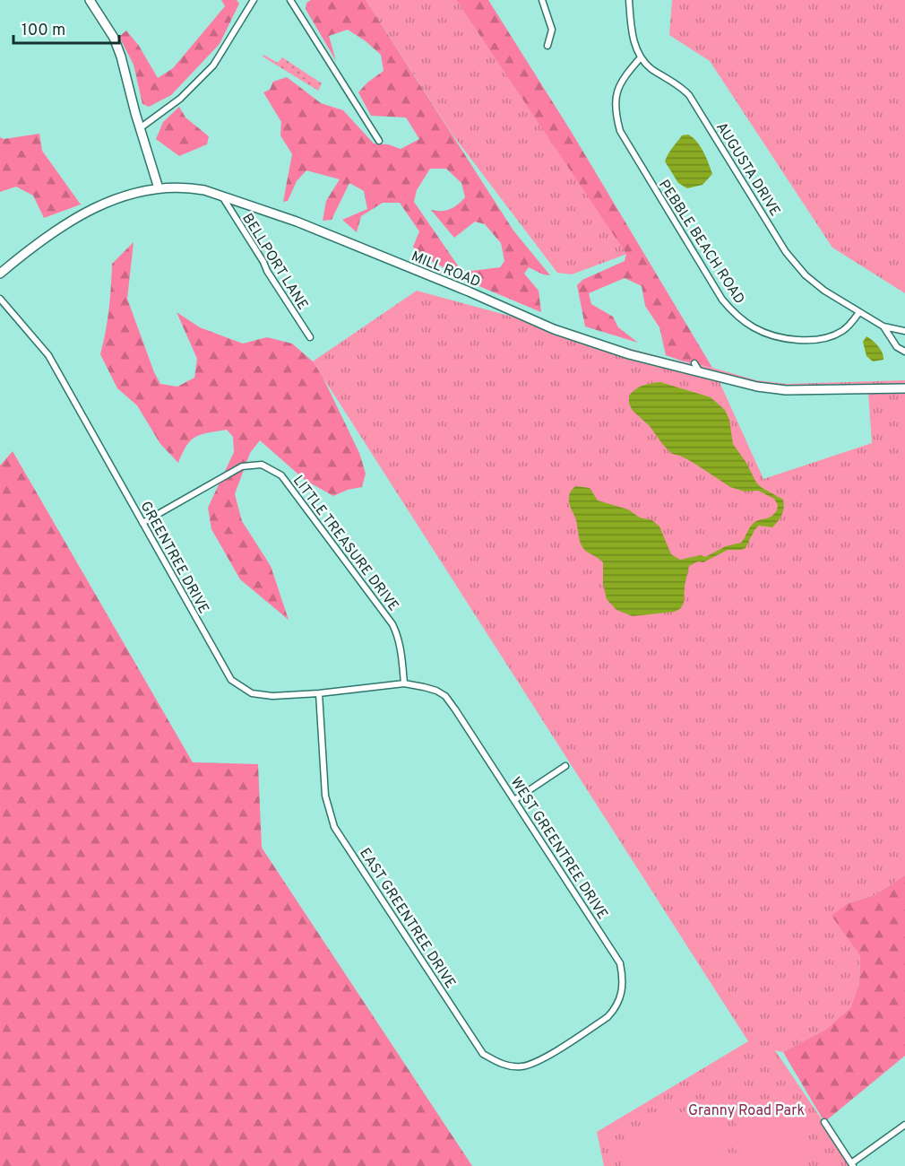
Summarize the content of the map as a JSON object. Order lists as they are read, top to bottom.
{
  "streets": {
    "main road": ["MILL ROAD"],
    "street": [
      "AUGUSTA DRIVE",
      "PEBBLE BEACH ROAD",
      "BELLPORT LANE",
      "LITTLE TREASURE DRIVE",
      "GREENTREE DRIVE",
      "WEST GREENTREE DRIVE",
      "EAST GREENTREE DRIVE"
    ]
  },
  "crossings": [
    ["AUGUSTA DRIVE", "PEBBLE BEACH ROAD"],
    ["BELLPORT LANE", "MILL ROAD"],
    ["LITTLE TREASURE DRIVE", "GREENTREE DRIVE"],
    ["LITTLE TREASURE DRIVE", "WEST GREENTREE DRIVE"],
    ["GREENTREE DRIVE", "WEST GREENTREE DRIVE"],
    ["GREENTREE DRIVE", "EAST GREENTREE DRIVE"],
    ["WEST GREENTREE DRIVE", "EAST GREENTREE DRIVE"]
  ],
  "parks": ["Granny Road Park"],
  "scale_bar": "100 m"
}
